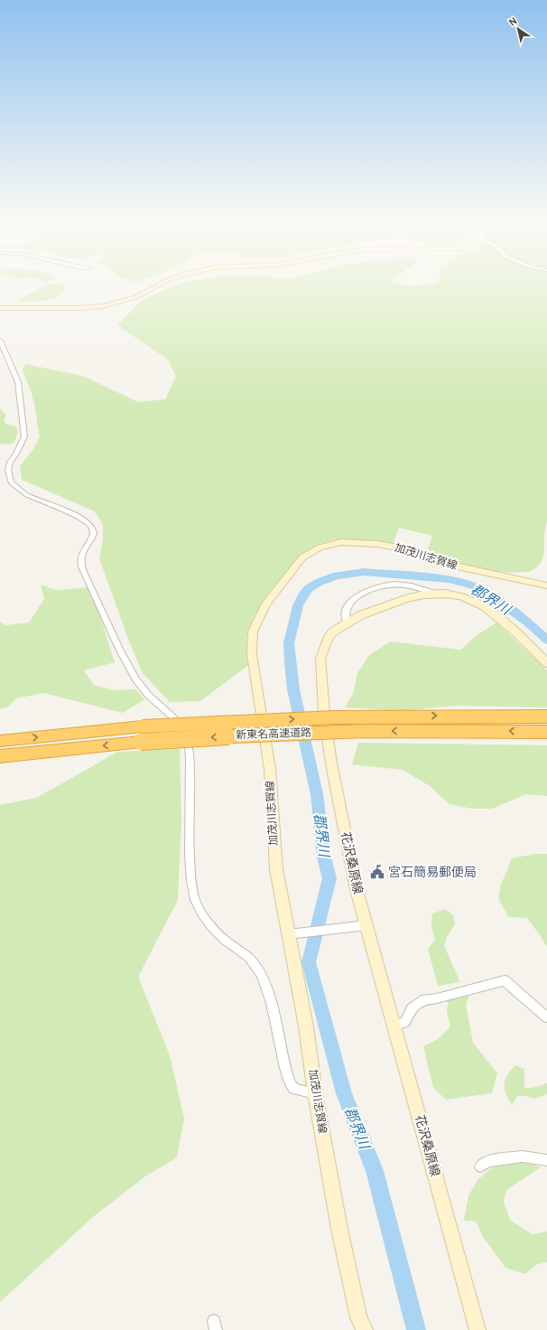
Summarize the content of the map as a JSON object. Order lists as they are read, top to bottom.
{
  "streets": {
    "highway": ["新東名高速道路"],
    "main road": ["加茂川志賀線", "花沢桑原線"]
  },
  "water": ["郡界川"],
  "places": {
    "public building": ["宮石簡易郵便局"]
  },
  "north": "top left"
}
